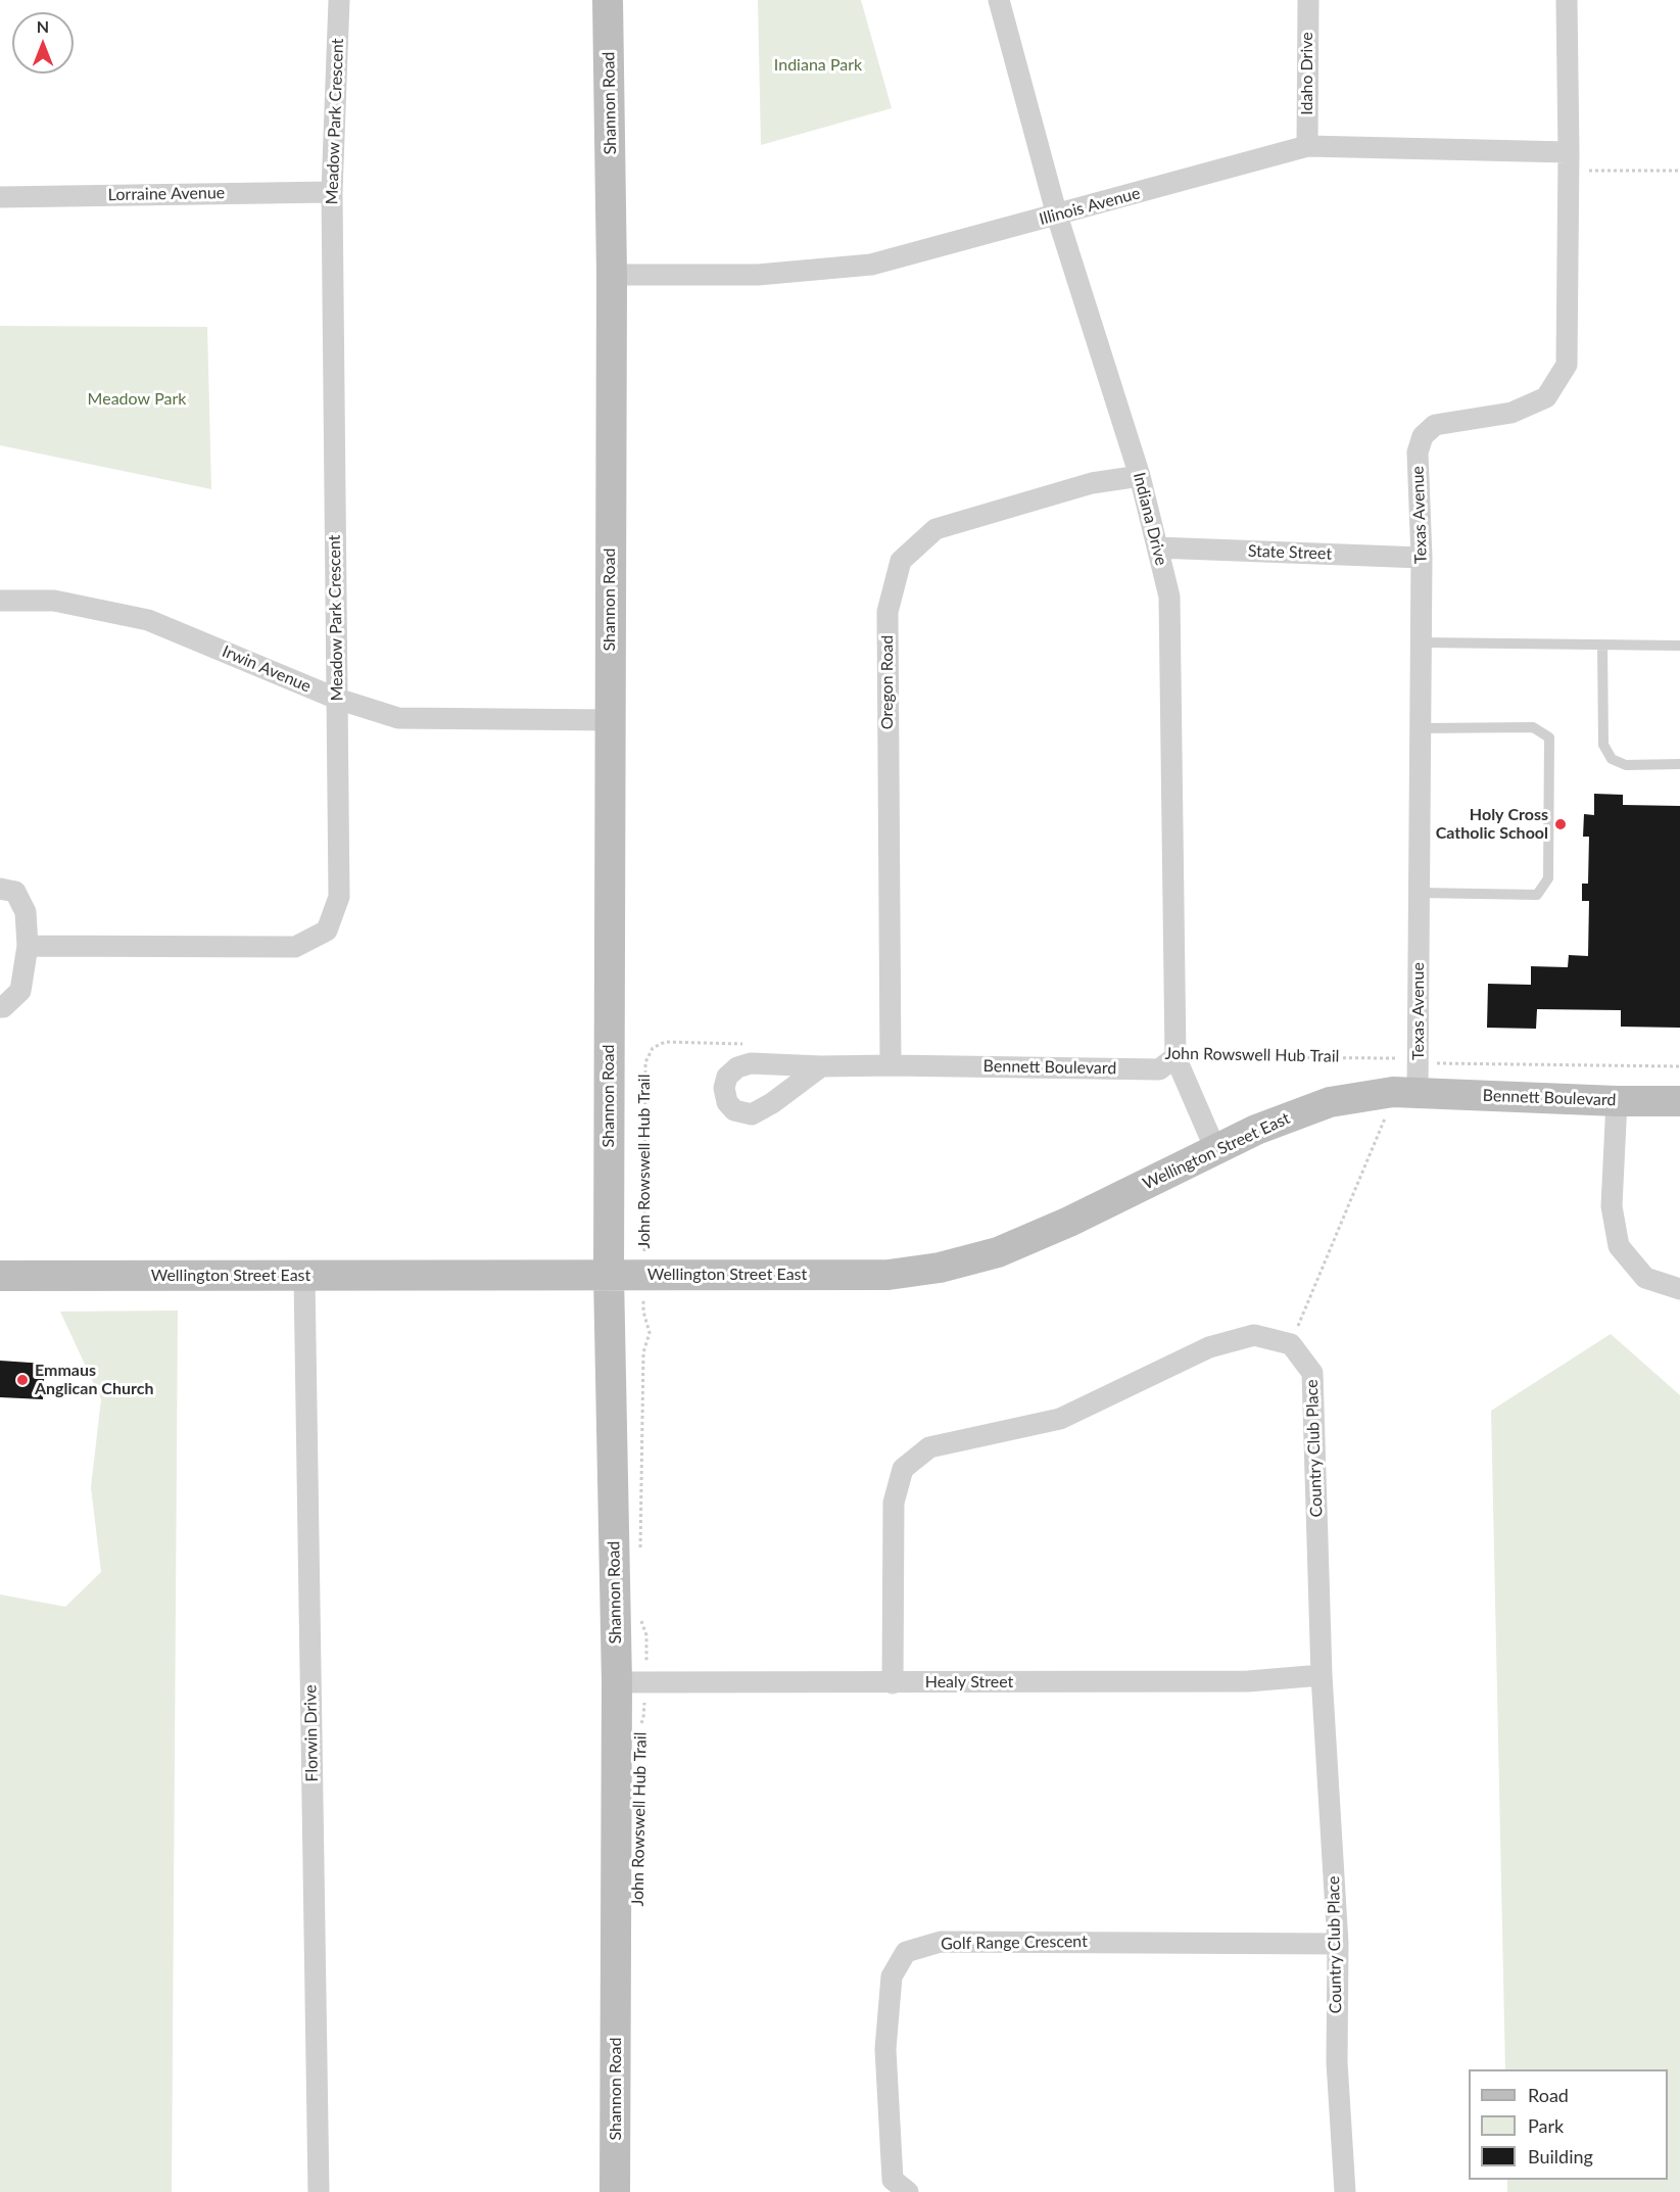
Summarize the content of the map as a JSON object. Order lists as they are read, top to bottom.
{
  "streets": {
    "street": [
      "Idaho Drive",
      "Shannon Road",
      "Meadow Park Crescent",
      "Lorraine Avenue",
      "Illinois Avenue",
      "Texas Avenue",
      "Indiana Drive",
      "State Street",
      "Irwin Avenue",
      "Oregon Road",
      "Bennett Boulevard",
      "Wellington Street East",
      "Country Club Place",
      "Healy Street",
      "Florwin Drive",
      "Golf Range Crescent"
    ],
    "path": ["John Rowswell Hub Trail"]
  },
  "crossings": [
    ["Idaho Drive", "Illinois Avenue"],
    ["Shannon Road", "Illinois Avenue"],
    ["Shannon Road", "Irwin Avenue"],
    ["Shannon Road", "John Rowswell Hub Trail"],
    ["Shannon Road", "Wellington Street East"],
    ["Shannon Road", "Healy Street"],
    ["Meadow Park Crescent", "Lorraine Avenue"],
    ["Meadow Park Crescent", "Irwin Avenue"],
    ["Illinois Avenue", "Texas Avenue"],
    ["Illinois Avenue", "Indiana Drive"],
    ["Texas Avenue", "State Street"],
    ["Texas Avenue", "John Rowswell Hub Trail"],
    ["Texas Avenue", "Bennett Boulevard"],
    ["Texas Avenue", "Wellington Street East"],
    ["Indiana Drive", "State Street"],
    ["Indiana Drive", "Oregon Road"],
    ["Indiana Drive", "John Rowswell Hub Trail"],
    ["Indiana Drive", "Bennett Boulevard"],
    ["Oregon Road", "Bennett Boulevard"],
    ["John Rowswell Hub Trail", "Bennett Boulevard"],
    ["John Rowswell Hub Trail", "Wellington Street East"],
    ["John Rowswell Hub Trail", "Healy Street"],
    ["Bennett Boulevard", "Wellington Street East"],
    ["Wellington Street East", "Florwin Drive"],
    ["Country Club Place", "Healy Street"],
    ["Country Club Place", "Golf Range Crescent"]
  ],
  "parks": ["Indiana Park", "Meadow Park"],
  "places": ["Holy Cross Catholic School", "Emmaus Anglican Church"],
  "legend": ["Road", "Park", "Building"],
  "north": "top"
}
